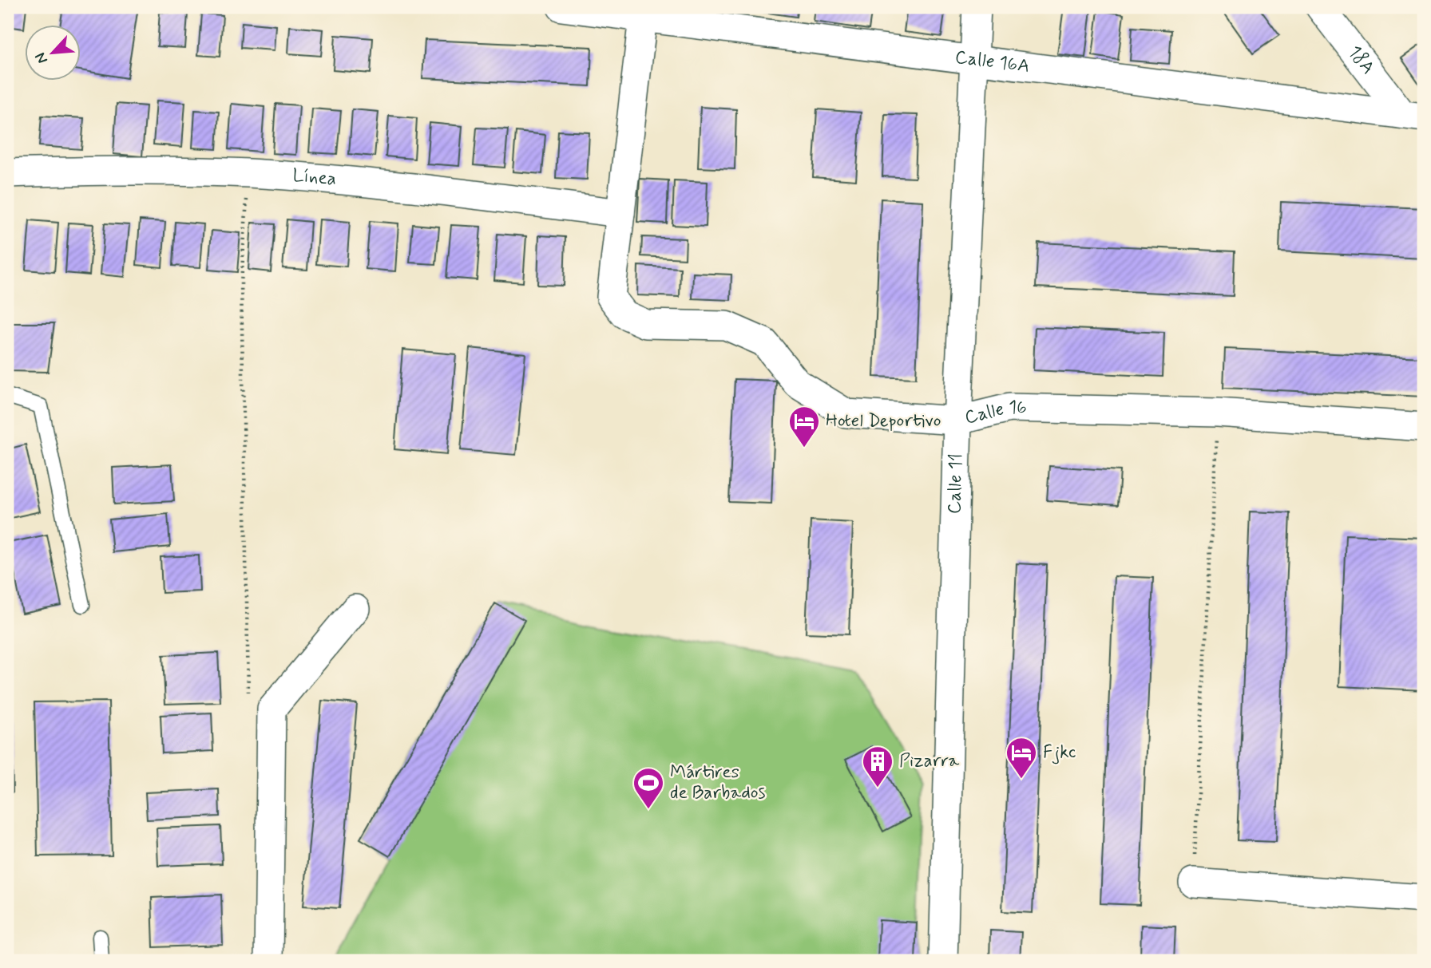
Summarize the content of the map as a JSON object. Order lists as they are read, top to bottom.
{
  "streets": {
    "street": [
      "18A",
      "Calle 16A",
      "Línea",
      "Calle 16",
      "Calle 11"
    ]
  },
  "crossings": [
    ["18A", "Calle 16A"],
    ["Calle 16A", "Calle 11"],
    ["Línea", "Calle 16"],
    ["Calle 16", "Calle 11"]
  ],
  "places": {
    "hotel": ["Hotel Deportivo", "Fjkc"],
    "building": ["Pizarra"],
    "sports": ["Mártires de Barbados"]
  },
  "north": "bottom left"
}
